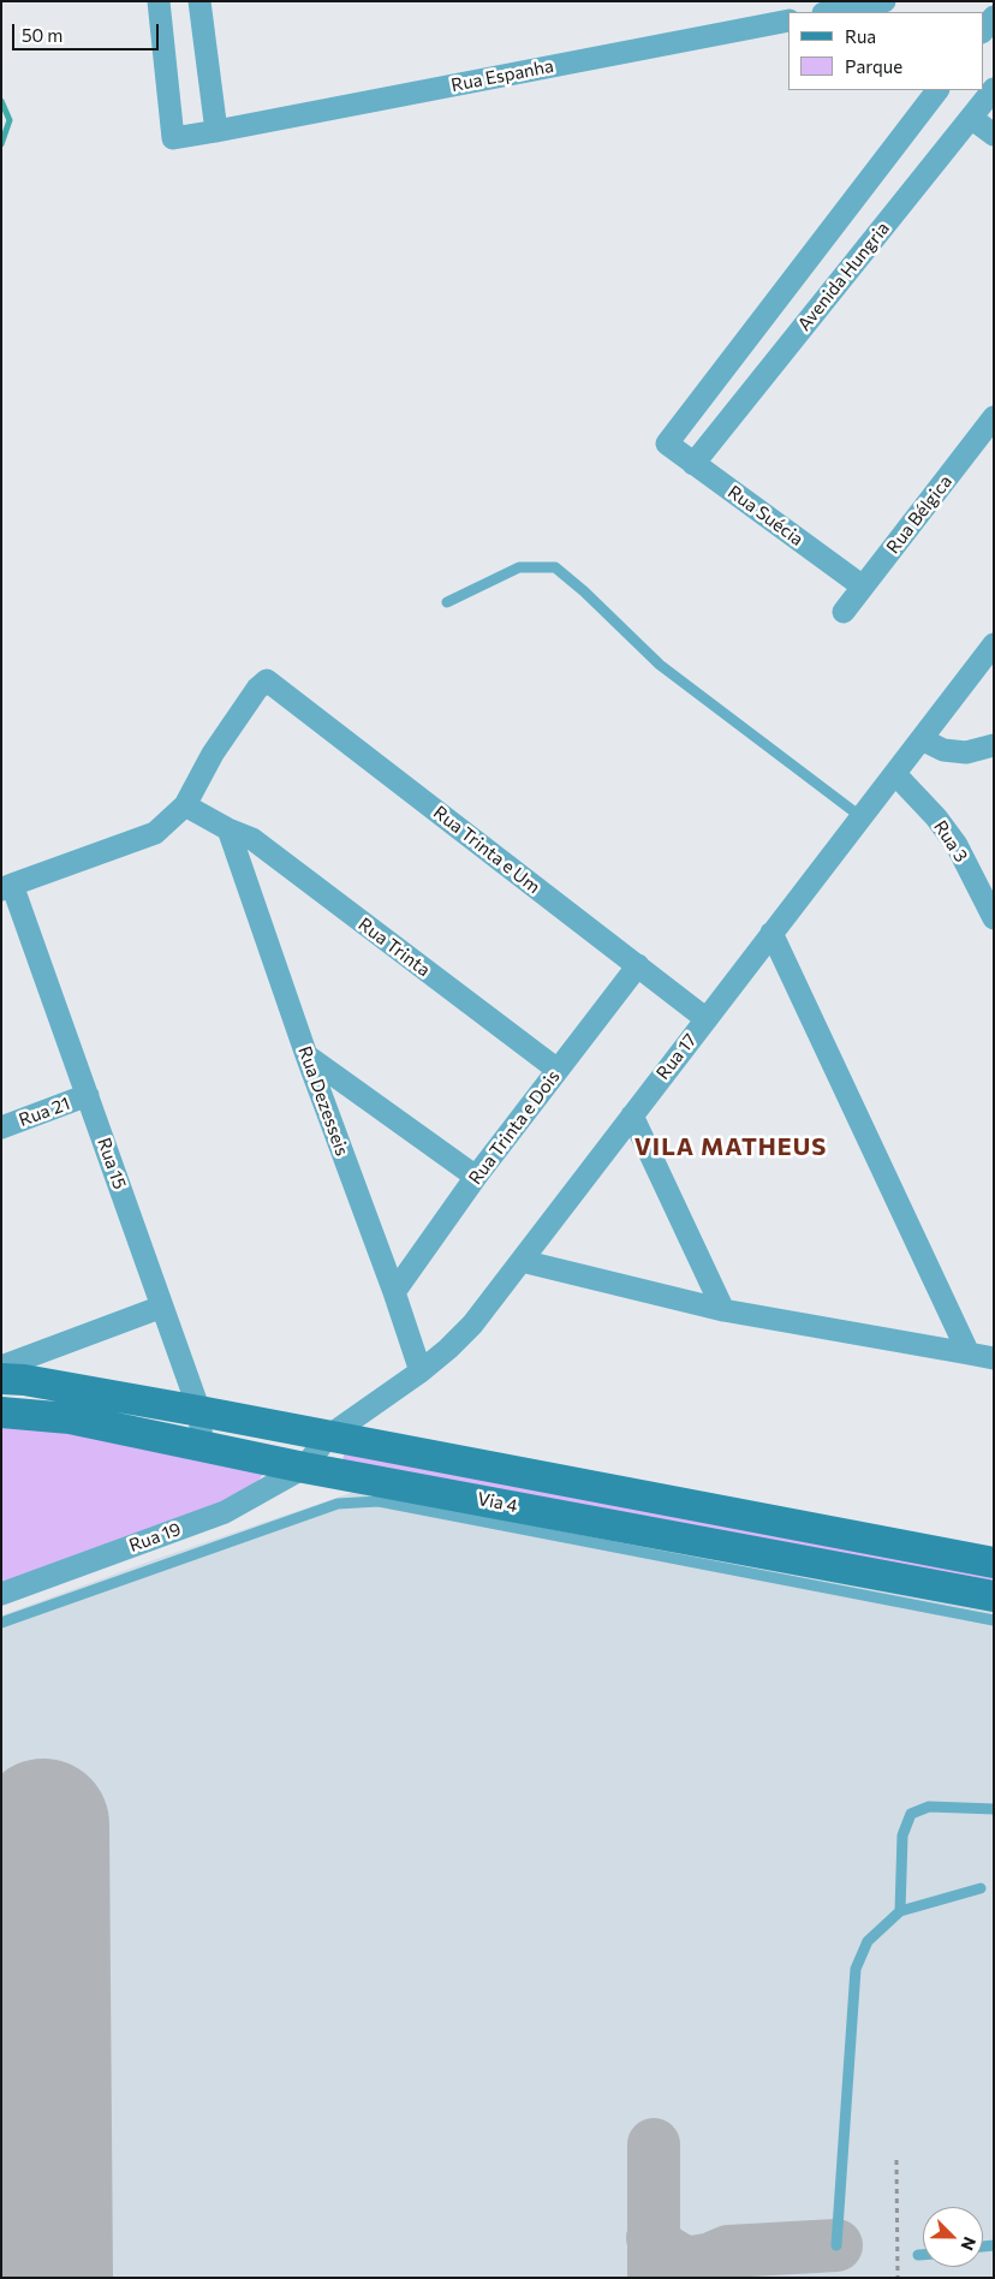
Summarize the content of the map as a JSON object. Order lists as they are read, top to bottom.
{
  "streets": {
    "street": [
      "Rua Espanha",
      "Avenida Hungria",
      "Rua Bélgica",
      "Rua Suécia",
      "Rua 3",
      "Rua Trinta e Um",
      "Rua Trinta",
      "Rua 17",
      "Rua Dezesseis",
      "Rua 21",
      "Rua Trinta e Dois",
      "Rua 15",
      "Via 4",
      "Rua 19"
    ]
  },
  "crossings": [
    ["Avenida Hungria", "Rua Suécia"],
    ["Rua Bélgica", "Rua Suécia"],
    ["Rua 3", "Rua 17"],
    ["Rua Trinta e Um", "Rua 17"],
    ["Rua Trinta e Um", "Rua Trinta e Dois"],
    ["Rua Trinta e Um", "Rua 15"],
    ["Rua Trinta", "Rua Dezesseis"],
    ["Rua Trinta", "Rua Trinta e Dois"],
    ["Rua 17", "Rua Dezesseis"],
    ["Rua 17", "Via 4"],
    ["Rua 17", "Rua 19"],
    ["Rua Dezesseis", "Rua Trinta e Dois"],
    ["Rua 21", "Rua 15"],
    ["Rua 15", "Via 4"],
    ["Via 4", "Rua 19"]
  ],
  "districts": ["VILA MATHEUS"],
  "legend": ["Rua", "Parque"],
  "scale_bar": "50 m",
  "north": "bottom right"
}
